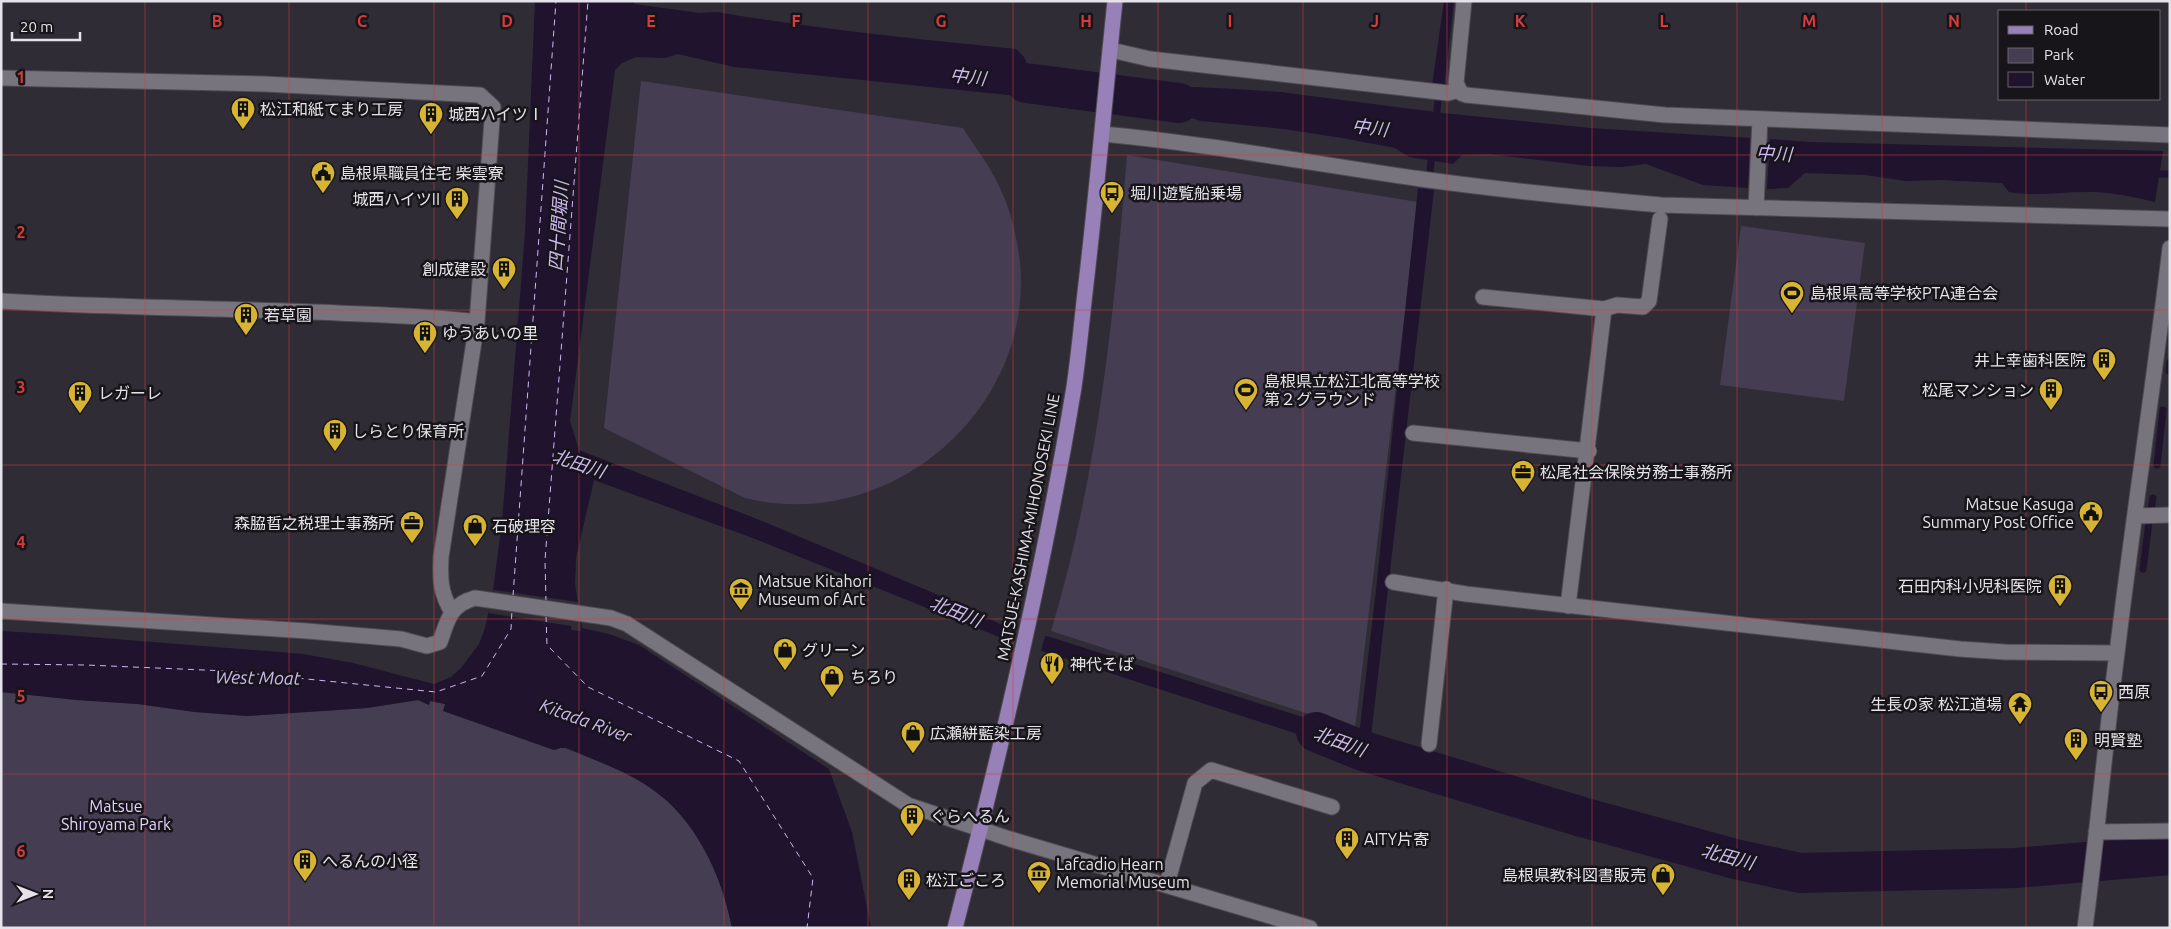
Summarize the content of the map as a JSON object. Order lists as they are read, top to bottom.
{
  "streets": {
    "main road": ["MATSUE-KASHIMA-MIHONOSEKI LINE"]
  },
  "water": [
    "中川",
    "四十間堀川",
    "北田川",
    "West Moat",
    "Kitada River"
  ],
  "parks": ["Matsue Shiroyama Park"],
  "places": {
    "building": [
      "松江和紙てまり工房",
      "城西ハイツⅠ",
      "城西ハイツII",
      "創成建設",
      "若草園",
      "ゆうあいの里",
      "井上幸歯科医院",
      "松尾マンション",
      "レガーレ",
      "しらとり保育所",
      "石田内科小児科医院",
      "明賢塾",
      "ぐらへるん",
      "AITY片寄",
      "へるんの小径",
      "松江ごころ"
    ],
    "public building": ["島根県職員住宅 柴雲寮", "Matsue Kasuga Summary Post Office"],
    "bus stop": ["堀川遊覧船乗場", "西原"],
    "sports": ["島根県高等学校PTA連合会", "島根県立松江北高等学校 第２グラウンド"],
    "office": ["松尾社会保険労務士事務所", "森脇晢之税理士事務所"],
    "shop": [
      "石破理容",
      "グリーン",
      "ちろり",
      "広瀬絣藍染工房",
      "島根県教科図書販売"
    ],
    "museum": ["Matsue Kitahori Museum of Art", "Lafcadio Hearn Memorial Museum"],
    "restaurant": ["神代そば"],
    "temple": ["生長の家 松江道場"]
  },
  "legend": ["Road", "Park", "Water"],
  "scale_bar": "20 m",
  "north": "right",
  "grid": {
    "columns": [
      "B",
      "C",
      "D",
      "E",
      "F",
      "G",
      "H",
      "I",
      "J",
      "K",
      "L",
      "M",
      "N"
    ],
    "rows": [
      "1",
      "2",
      "3",
      "4",
      "5",
      "6"
    ]
  }
}
